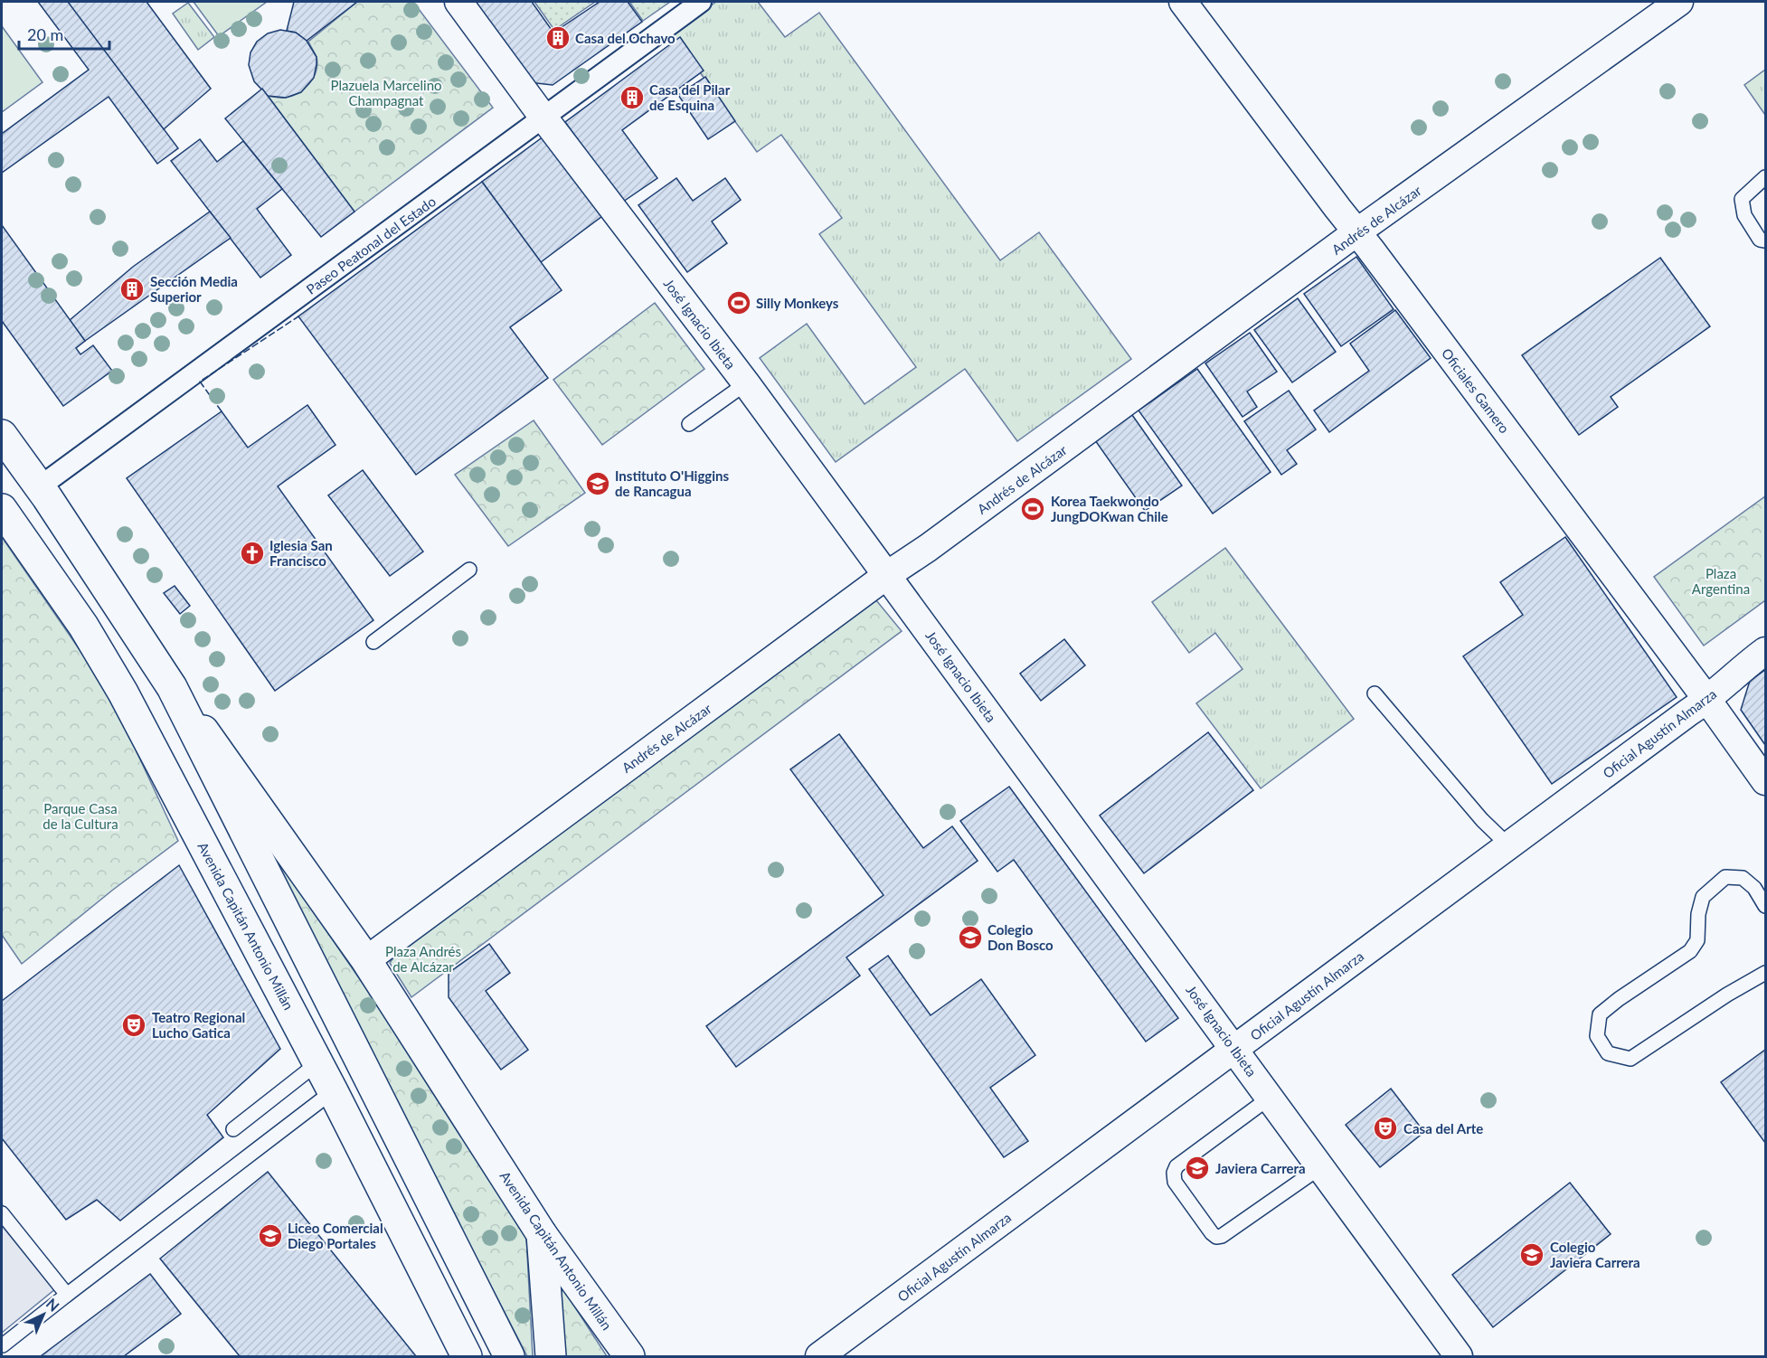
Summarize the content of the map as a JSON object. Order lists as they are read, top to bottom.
{
  "streets": {
    "main road": ["Avenida Capitán Antonio Millán"],
    "street": [
      "Andrés de Alcázar",
      "Paseo Peatonal del Estado",
      "José Ignacio Ibieta",
      "Oficiales Gamero",
      "Oficial Agustín Almarza"
    ]
  },
  "crossings": [
    ["Andrés de Alcázar", "José Ignacio Ibieta"],
    ["Andrés de Alcázar", "Oficiales Gamero"],
    ["Andrés de Alcázar", "Avenida Capitán Antonio Millán"],
    ["Paseo Peatonal del Estado", "José Ignacio Ibieta"],
    ["Paseo Peatonal del Estado", "Avenida Capitán Antonio Millán"],
    ["José Ignacio Ibieta", "Oficial Agustín Almarza"],
    ["Oficiales Gamero", "Oficial Agustín Almarza"]
  ],
  "parks": [
    "Plazuela Marcelino Champagnat",
    "Plaza Argentina",
    "Parque Casa de la Cultura",
    "Plaza Andrés de Alcázar"
  ],
  "places": {
    "building": ["Casa del Ochavo", "Casa del Pilar de Esquina", "Sección Media Superior"],
    "sports": ["Silly Monkeys", "Korea Taekwondo JungDOKwan Chile"],
    "school or university": [
      "Instituto O'Higgins de Rancagua",
      "Colegio Don Bosco",
      "Javiera Carrera",
      "Liceo Comercial Diego Portales",
      "Colegio Javiera Carrera"
    ],
    "church": ["Iglesia San Francisco"],
    "theatre": ["Teatro Regional Lucho Gatica", "Casa del Arte"]
  },
  "scale_bar": "20 m",
  "north": "top right"
}
